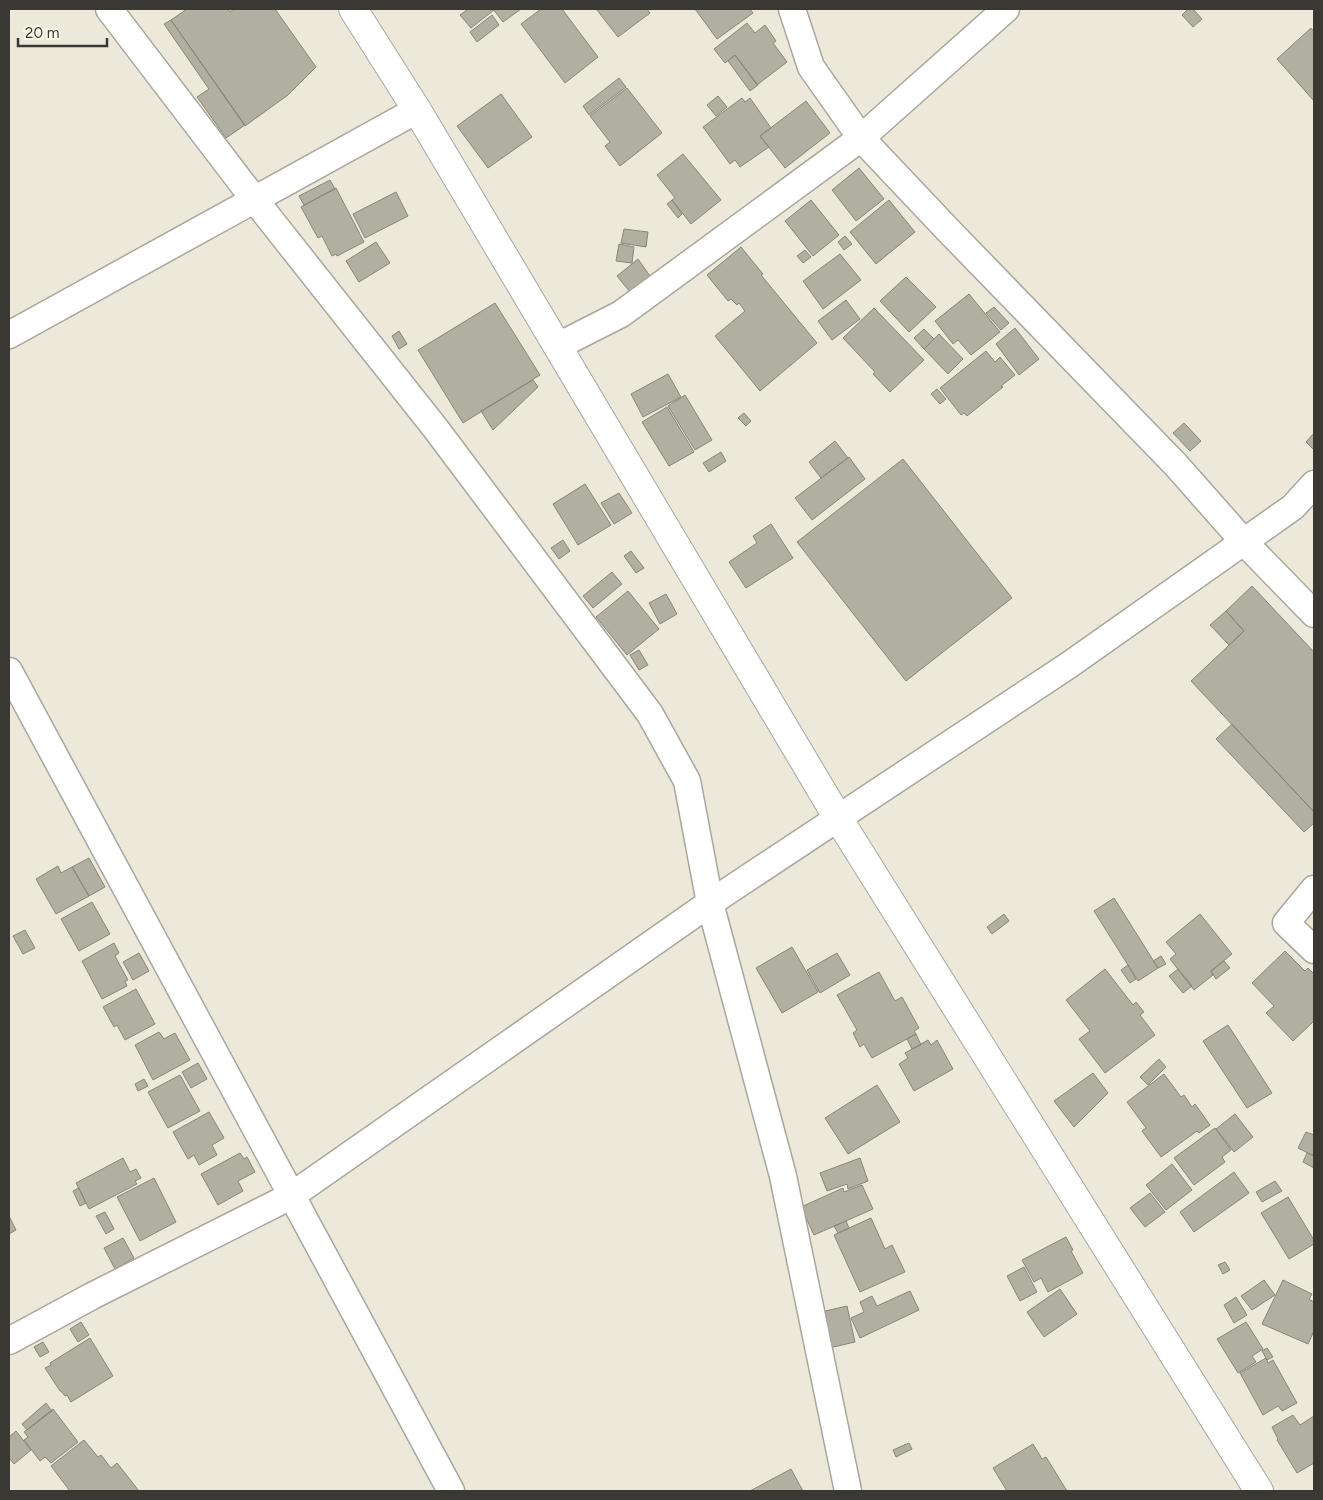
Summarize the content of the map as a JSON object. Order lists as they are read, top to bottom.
{
  "scale_bar": "20 m"
}
